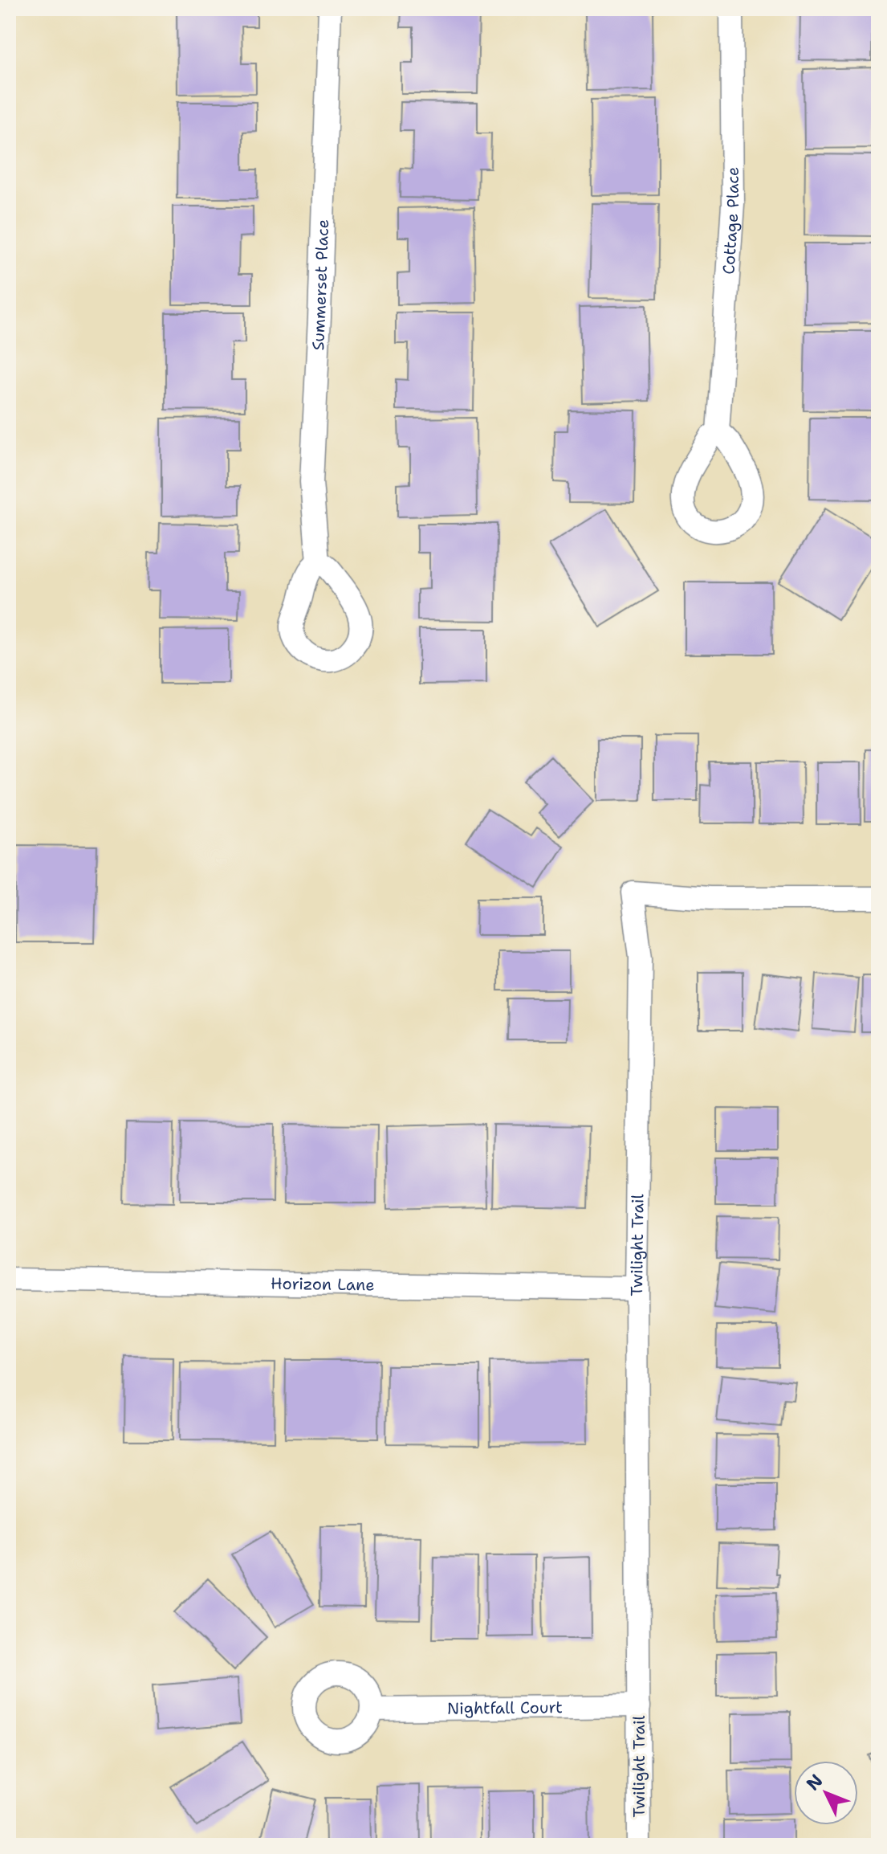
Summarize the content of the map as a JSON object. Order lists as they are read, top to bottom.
{
  "streets": {
    "street": [
      "Cottage Place",
      "Summerset Place",
      "Twilight Trail",
      "Horizon Lane",
      "Nightfall Court"
    ]
  },
  "crossings": [
    ["Twilight Trail", "Horizon Lane"],
    ["Twilight Trail", "Nightfall Court"]
  ],
  "north": "top left"
}
